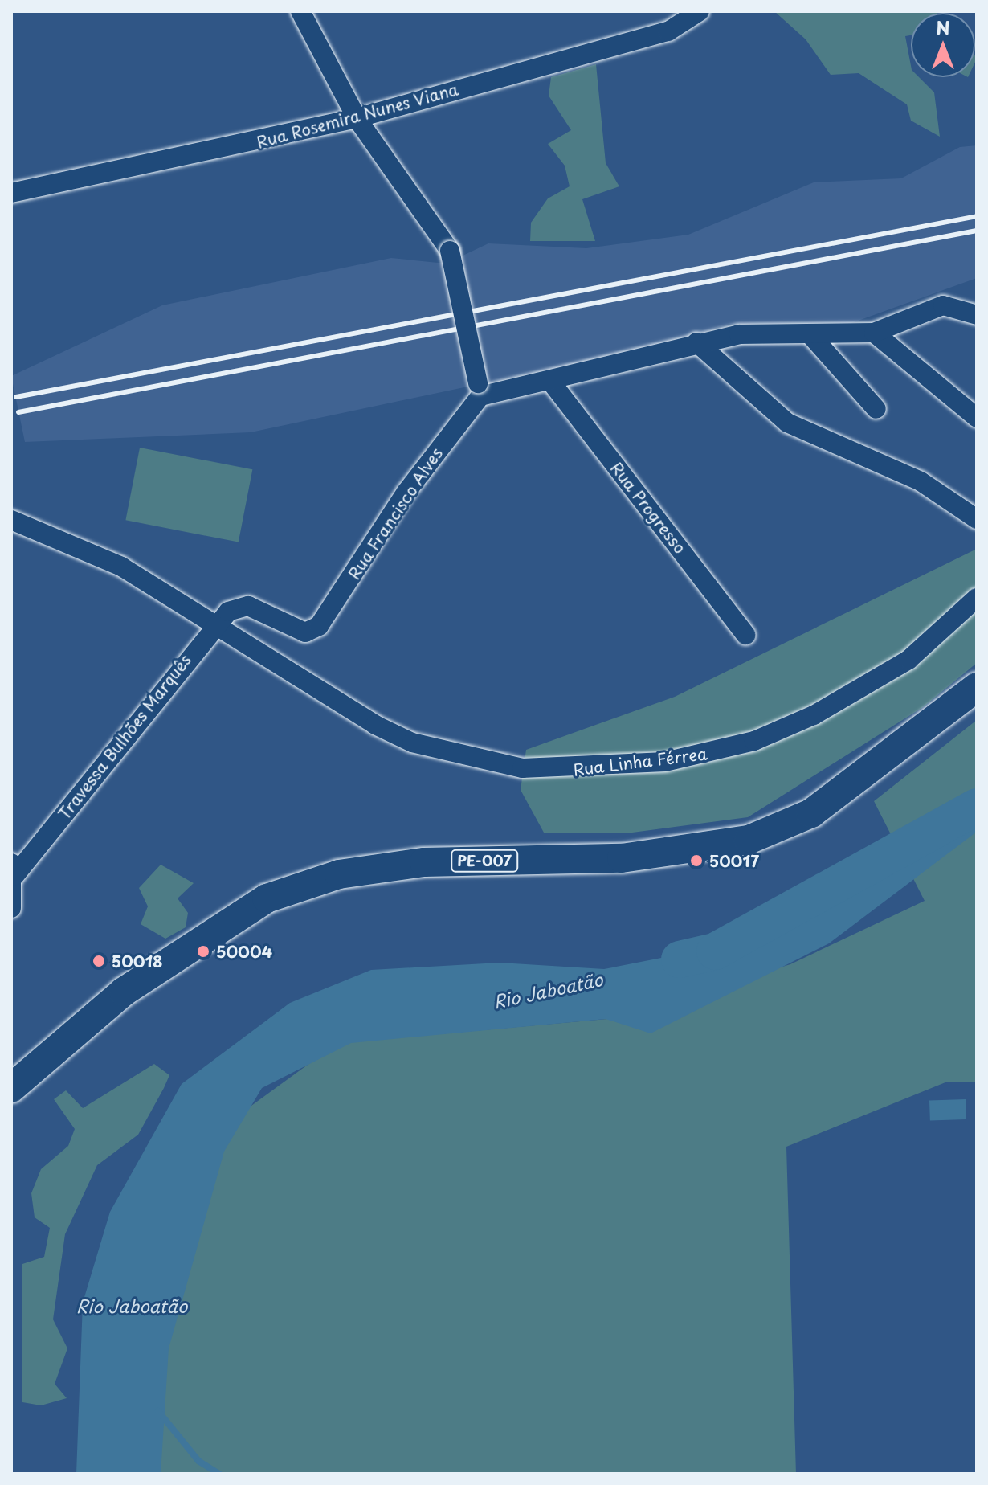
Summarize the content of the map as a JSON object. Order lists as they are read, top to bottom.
{
  "streets": {
    "main road": ["PE-007"],
    "street": [
      "Rua Rosemira Nunes Viana",
      "Rua Progresso",
      "Rua Francisco Alves",
      "Travessa Bulhões Marquês",
      "Rua Linha Férrea"
    ]
  },
  "crossings": [
    ["Rua Francisco Alves", "Travessa Bulhões Marquês"],
    ["Travessa Bulhões Marquês", "Rua Linha Férrea"]
  ],
  "water": ["Rio Jaboatão"],
  "places": ["50017", "50004", "50018"],
  "north": "top"
}
